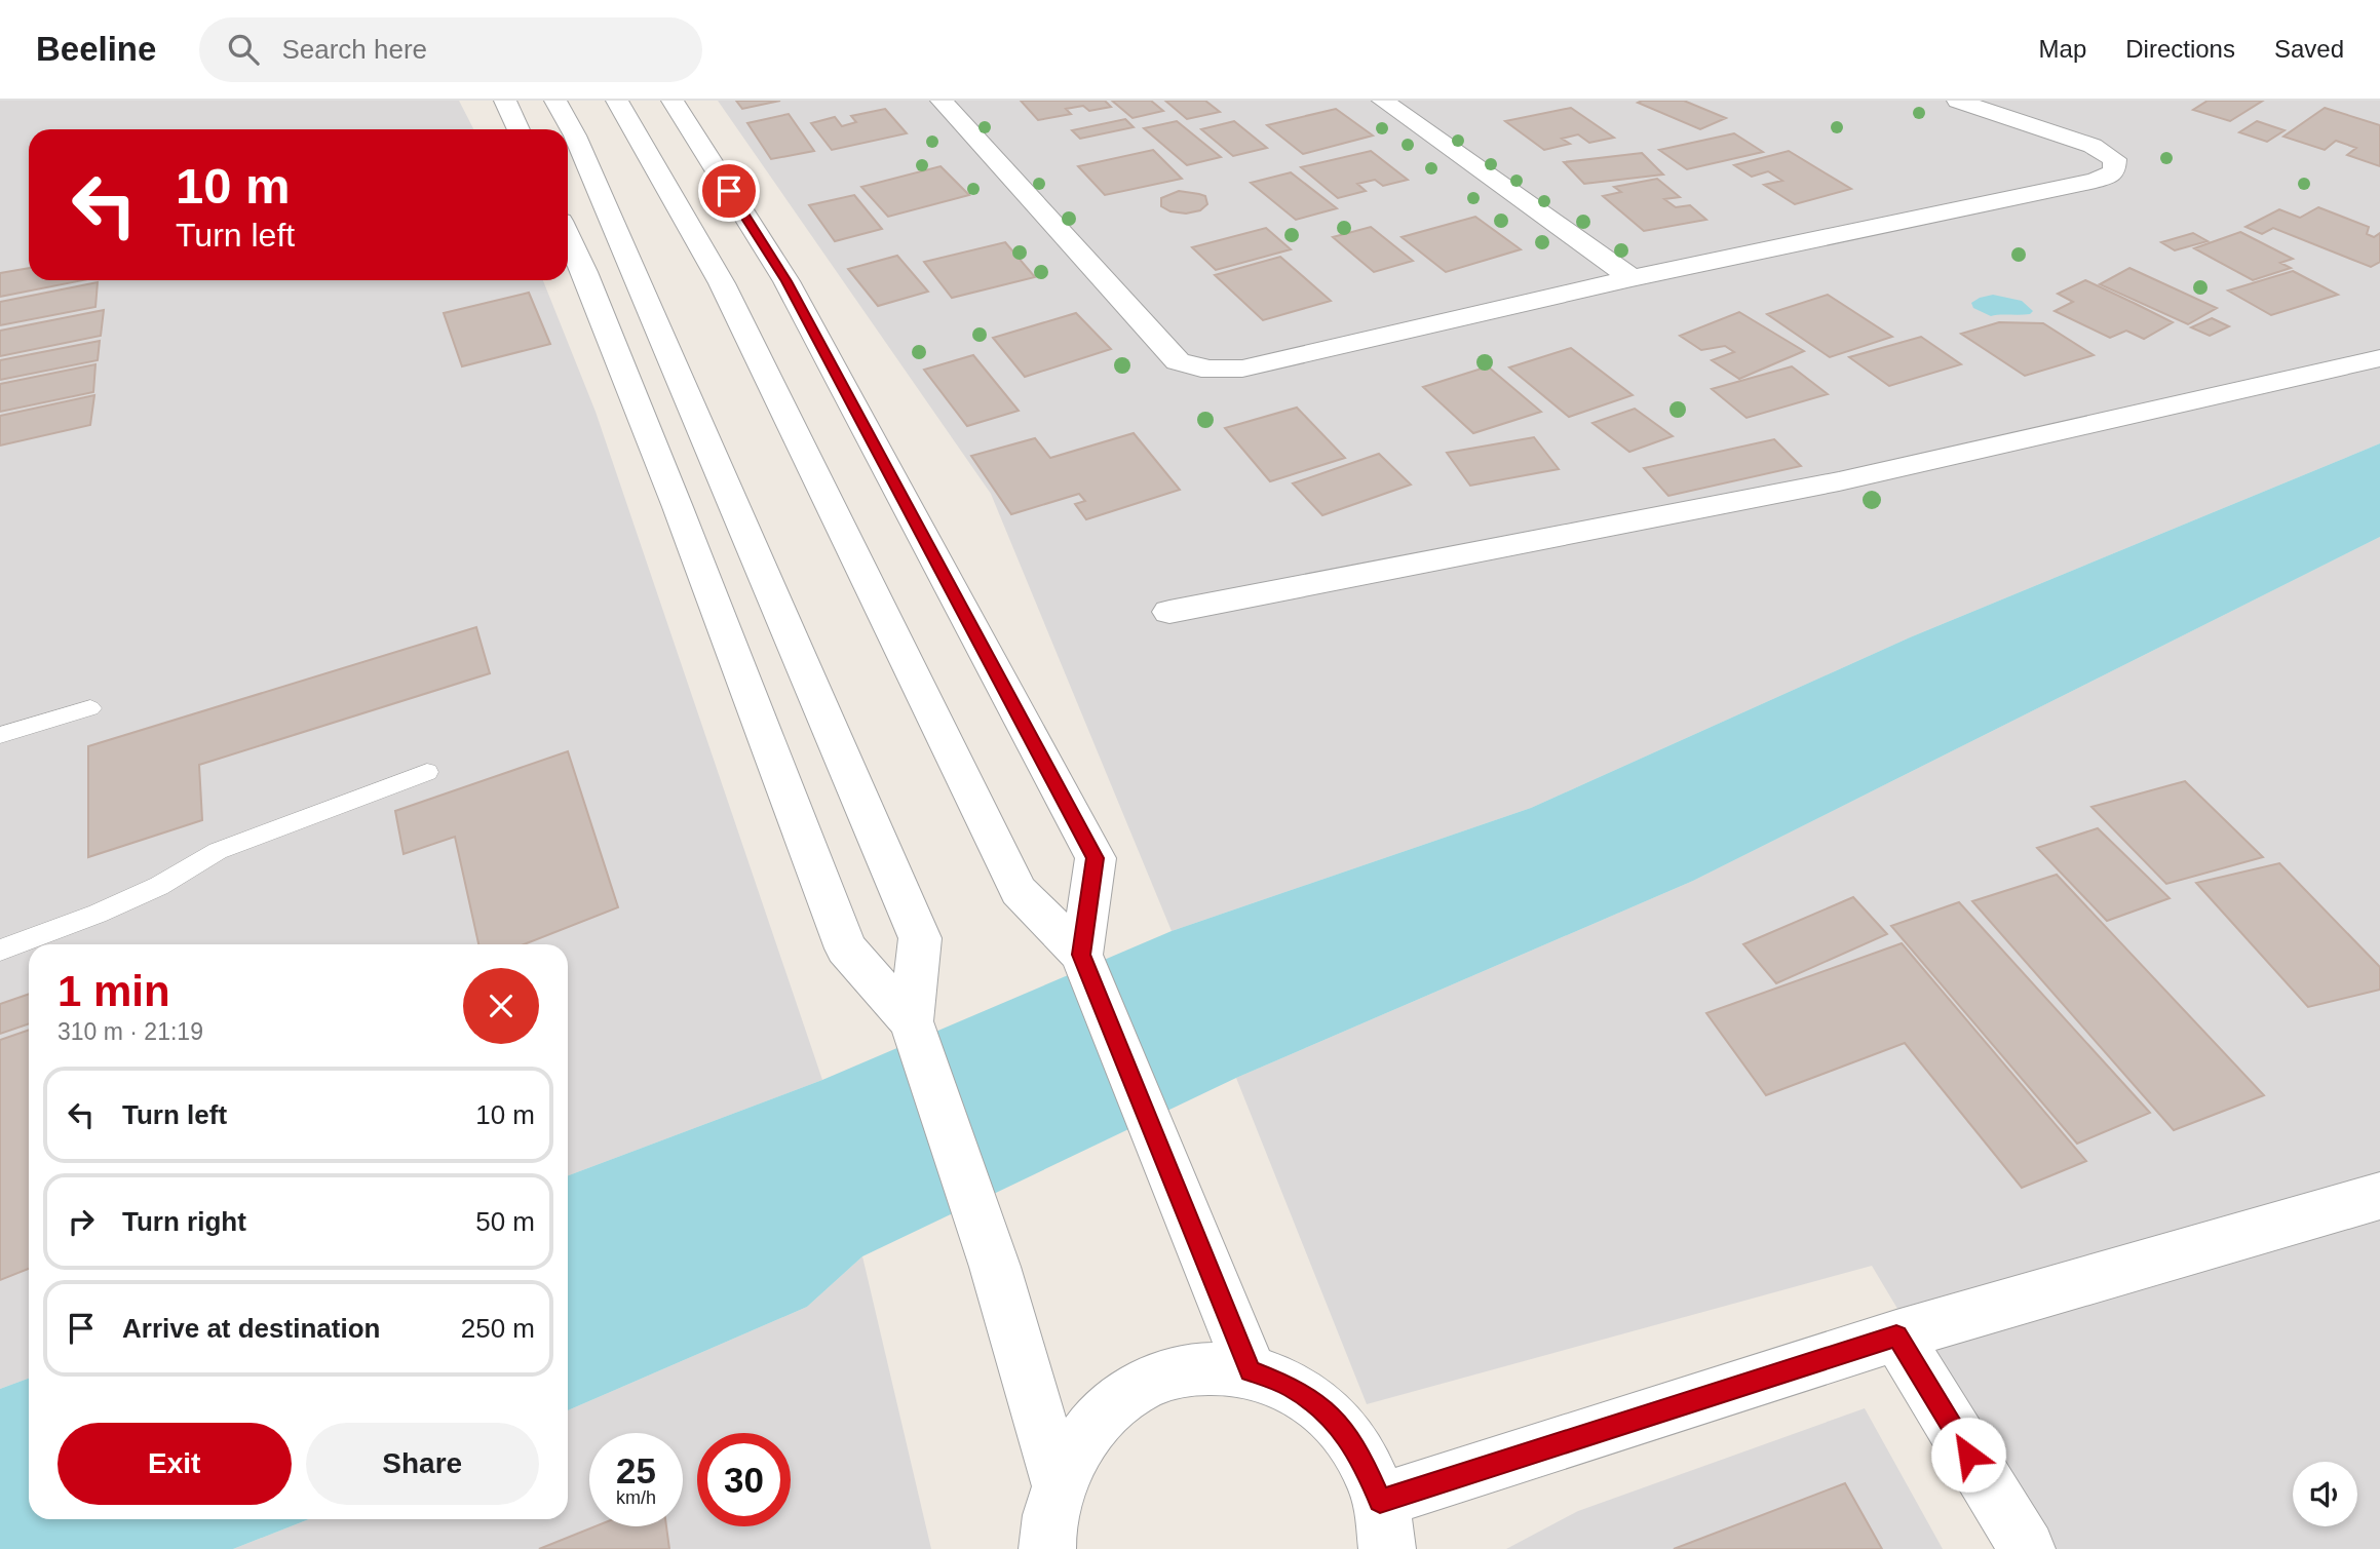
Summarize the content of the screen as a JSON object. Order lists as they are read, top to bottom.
{
  "page": {
    "header": "Beeline",
    "search": "Search here",
    "nav": ["Map", "Directions", "Saved"],
    "turn": ["10 m", "Turn left"],
    "heading": ["1 min", "310 m · 21:19"],
    "list": [
      {
        "name": "Turn left",
        "value": "10 m"
      },
      {
        "name": "Turn right",
        "value": "50 m"
      },
      {
        "name": "Arrive at destination",
        "value": "250 m"
      }
    ],
    "buttons": ["Exit", "Share"],
    "speed": "25 km/h",
    "limit": "30"
  }
}
